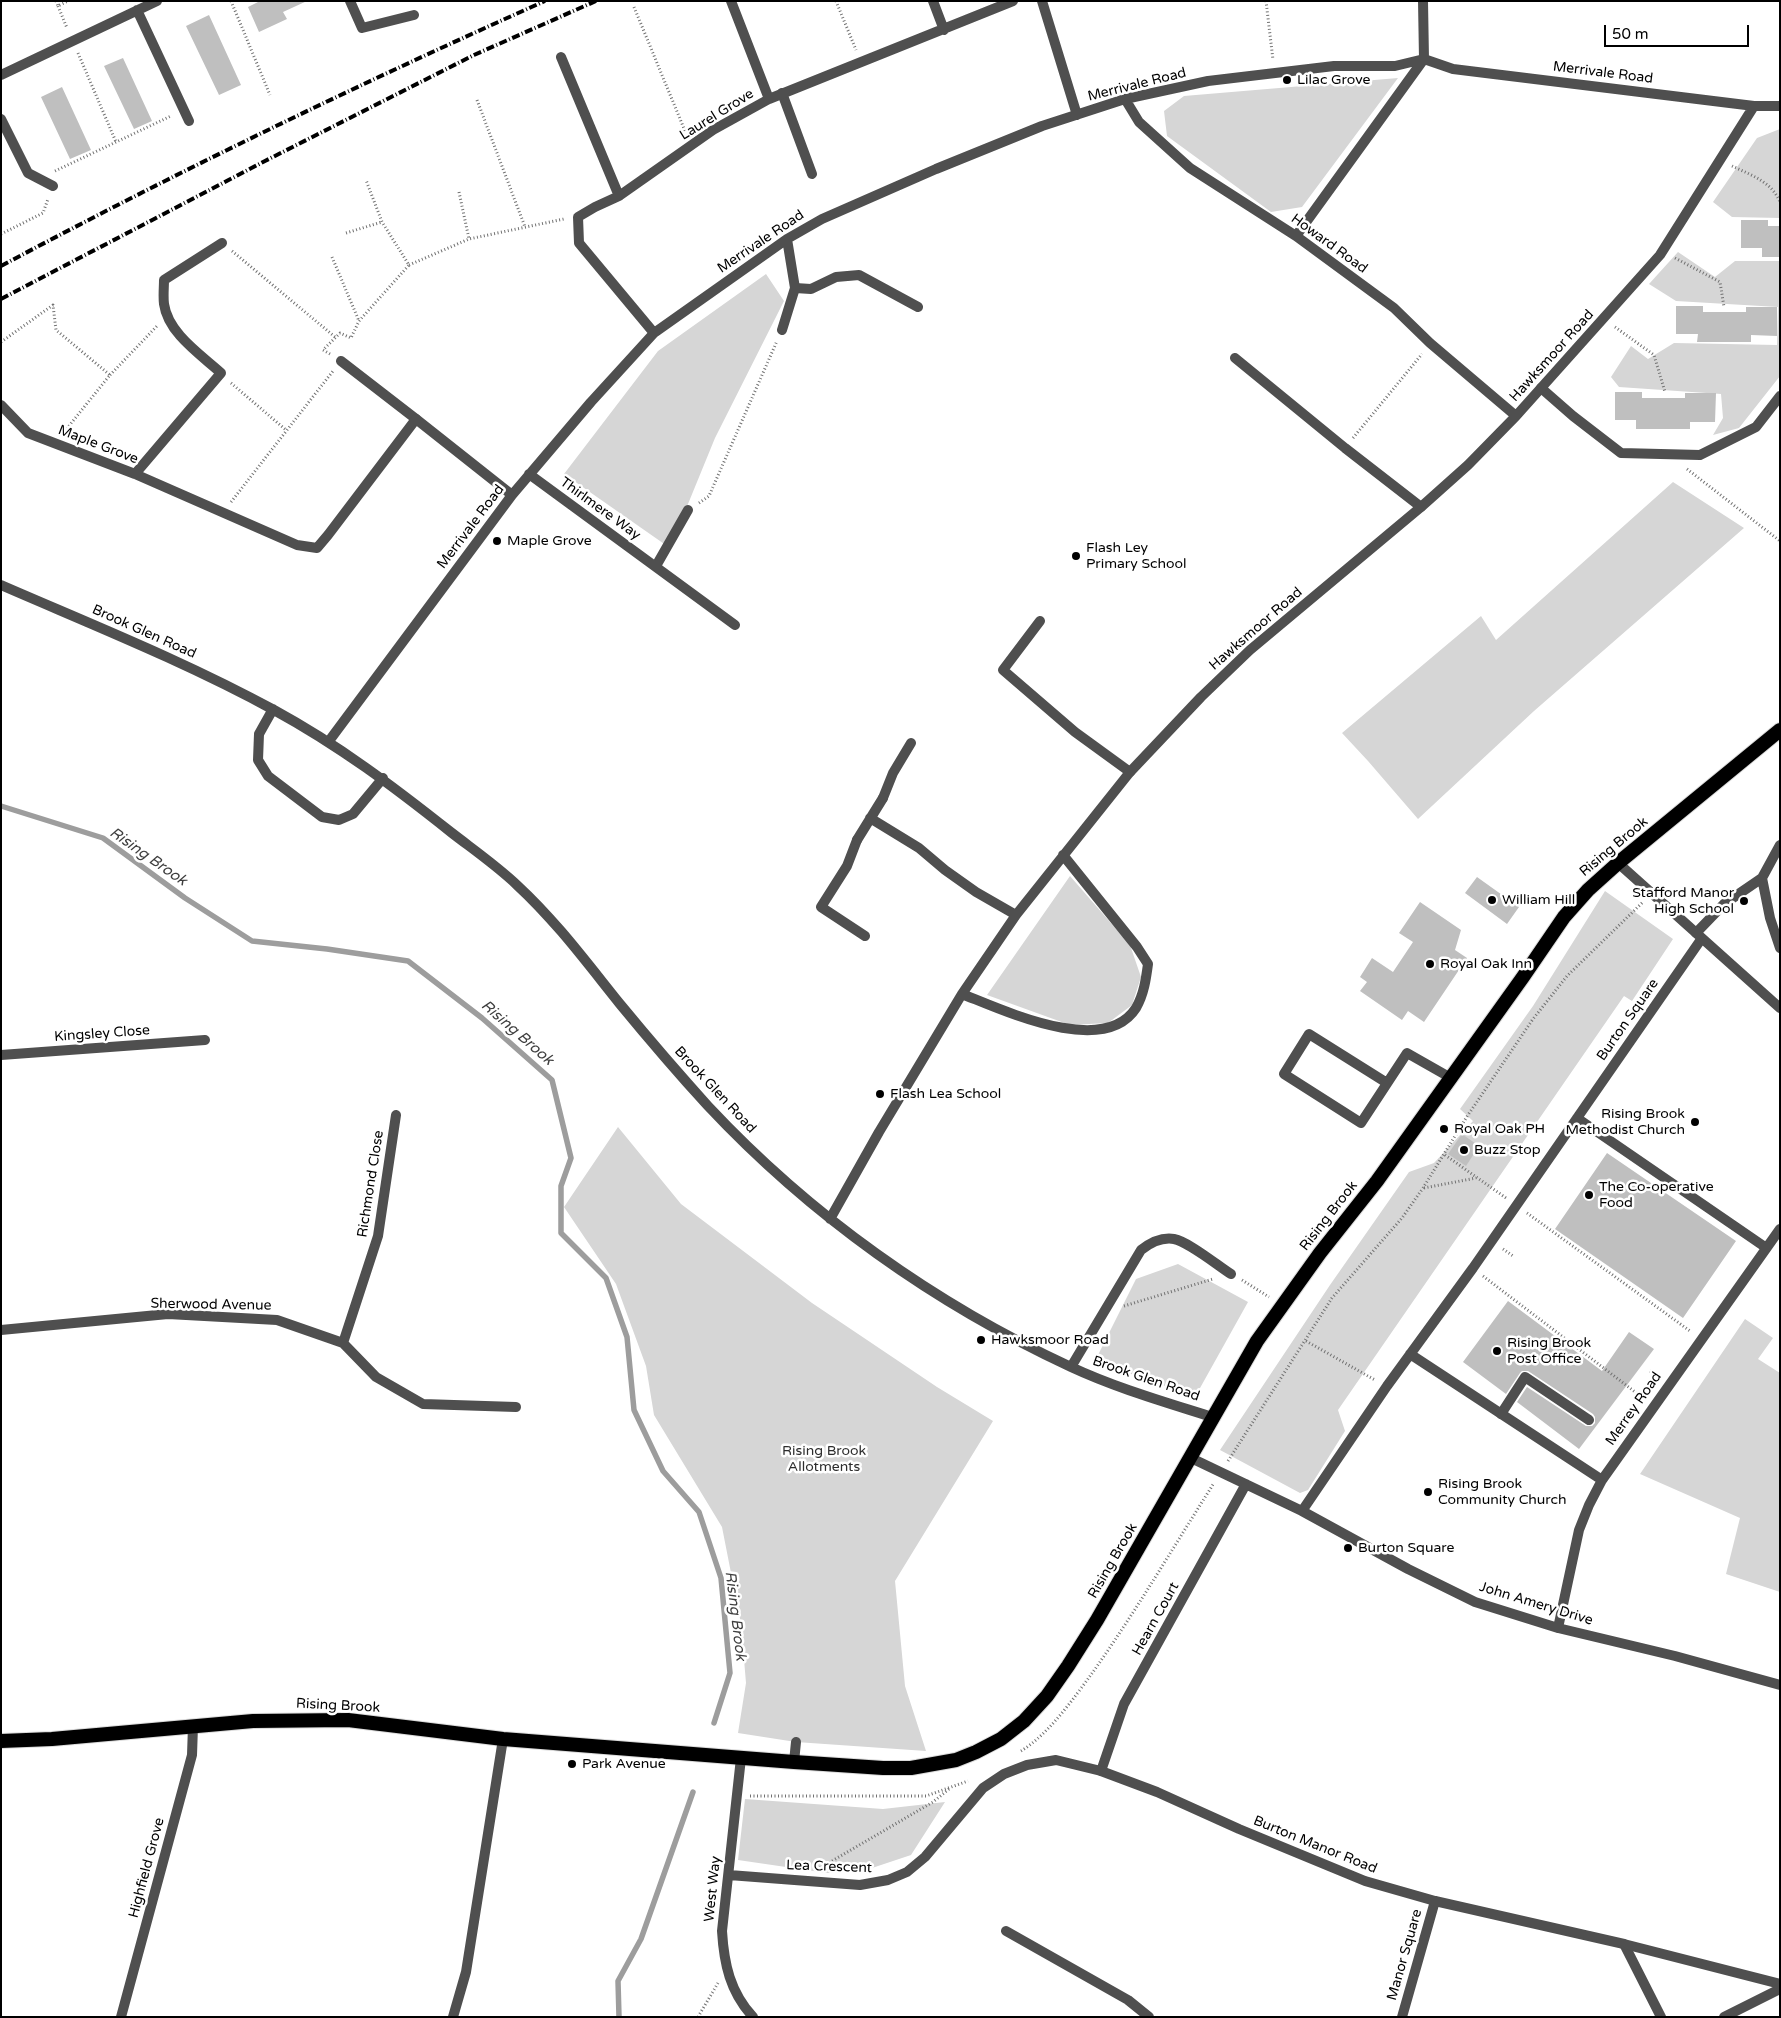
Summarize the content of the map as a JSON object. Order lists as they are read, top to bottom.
{
  "streets": {
    "highway": ["Rising Brook"],
    "street": [
      "Merrivale Road",
      "Laurel Grove",
      "Howard Road",
      "Hawksmoor Road",
      "Maple Grove",
      "Thirlmere Way",
      "Brook Glen Road",
      "Burton Square",
      "Kingsley Close",
      "Richmond Close",
      "Sherwood Avenue",
      "Merrey Road",
      "John Amery Drive",
      "Hearn Court",
      "Burton Manor Road",
      "Lea Crescent",
      "Highfield Grove",
      "West Way",
      "Manor Square"
    ]
  },
  "crossings": [
    ["Merrivale Road", "Howard Road"],
    ["Merrivale Road", "Hawksmoor Road"],
    ["Merrivale Road", "Thirlmere Way"],
    ["Merrivale Road", "Brook Glen Road"],
    ["Howard Road", "Hawksmoor Road"],
    ["Hawksmoor Road", "Brook Glen Road"],
    ["Brook Glen Road", "Rising Brook"],
    ["Rising Brook", "John Amery Drive"],
    ["Rising Brook", "Highfield Grove"],
    ["Rising Brook", "West Way"],
    ["Burton Square", "John Amery Drive"],
    ["Richmond Close", "Sherwood Avenue"],
    ["Merrey Road", "John Amery Drive"],
    ["John Amery Drive", "Hearn Court"],
    ["Hearn Court", "Burton Manor Road"],
    ["Burton Manor Road", "Lea Crescent"],
    ["Burton Manor Road", "Manor Square"],
    ["Lea Crescent", "West Way"]
  ],
  "water": ["Rising Brook"],
  "parks": ["Rising Brook Allotments"],
  "places": [
    "Lilac Grove",
    "Maple Grove",
    "Flash Ley Primary School",
    "William Hill",
    "Stafford Manor High School",
    "Royal Oak Inn",
    "Flash Lea School",
    "Rising Brook Methodist Church",
    "Royal Oak PH",
    "Buzz Stop",
    "The Co-operative Food",
    "Hawksmoor Road",
    "Rising Brook Post Office",
    "Rising Brook Community Church",
    "Burton Square",
    "Park Avenue"
  ],
  "scale_bar": "50 m"
}
